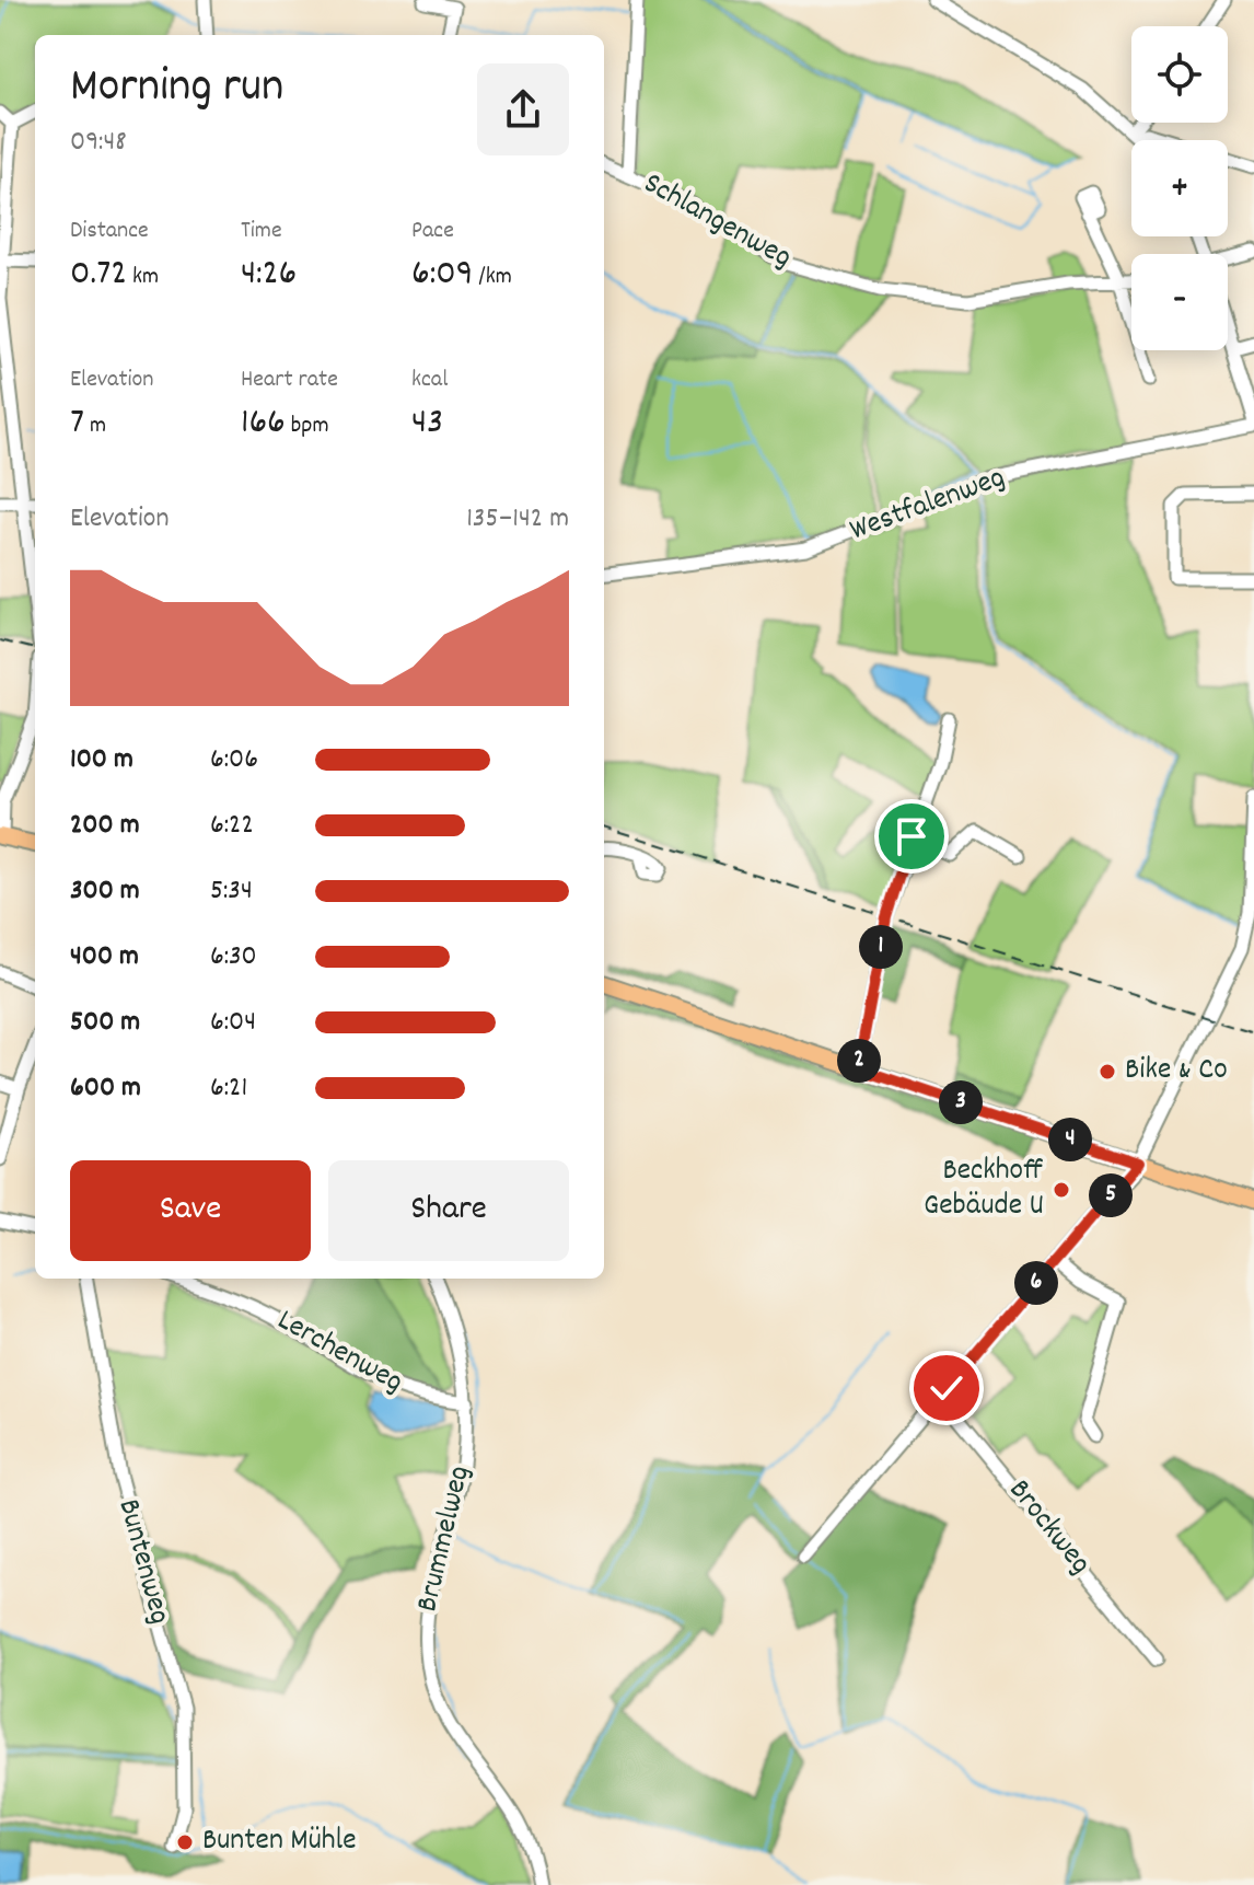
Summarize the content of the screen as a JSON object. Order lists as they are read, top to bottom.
{
  "streets": {
    "street": [
      "Schlangenweg",
      "Westfalenweg",
      "Lerchenweg",
      "Brockweg",
      "Brummelweg",
      "Buntenweg"
    ]
  },
  "crossings": [
    ["Lerchenweg", "Brummelweg"]
  ],
  "places": ["Bike & Co", "Beckhoff Gebäude U", "Bunten Mühle"],
  "page": {
    "map_buttons": ["+", "−"],
    "heading": ["Morning run", "09:48"],
    "stats": [
      ["Distance", "0.72 km"],
      ["Time", "4:26"],
      ["Pace", "6:09 /km"],
      ["Elevation", "7 m"],
      ["Heart rate", "166 bpm"],
      ["kcal", "43"]
    ],
    "chart": ["Elevation", "135–142 m"],
    "list": [
      {
        "name": "100 m",
        "note": "6:06"
      },
      {
        "name": "200 m",
        "note": "6:22"
      },
      {
        "name": "300 m",
        "note": "5:34"
      },
      {
        "name": "400 m",
        "note": "6:30"
      },
      {
        "name": "500 m",
        "note": "6:04"
      },
      {
        "name": "600 m",
        "note": "6:21"
      }
    ],
    "pins": [
      "1",
      "2",
      "3",
      "4",
      "5",
      "6"
    ],
    "buttons": ["Save", "Share"]
  }
}
